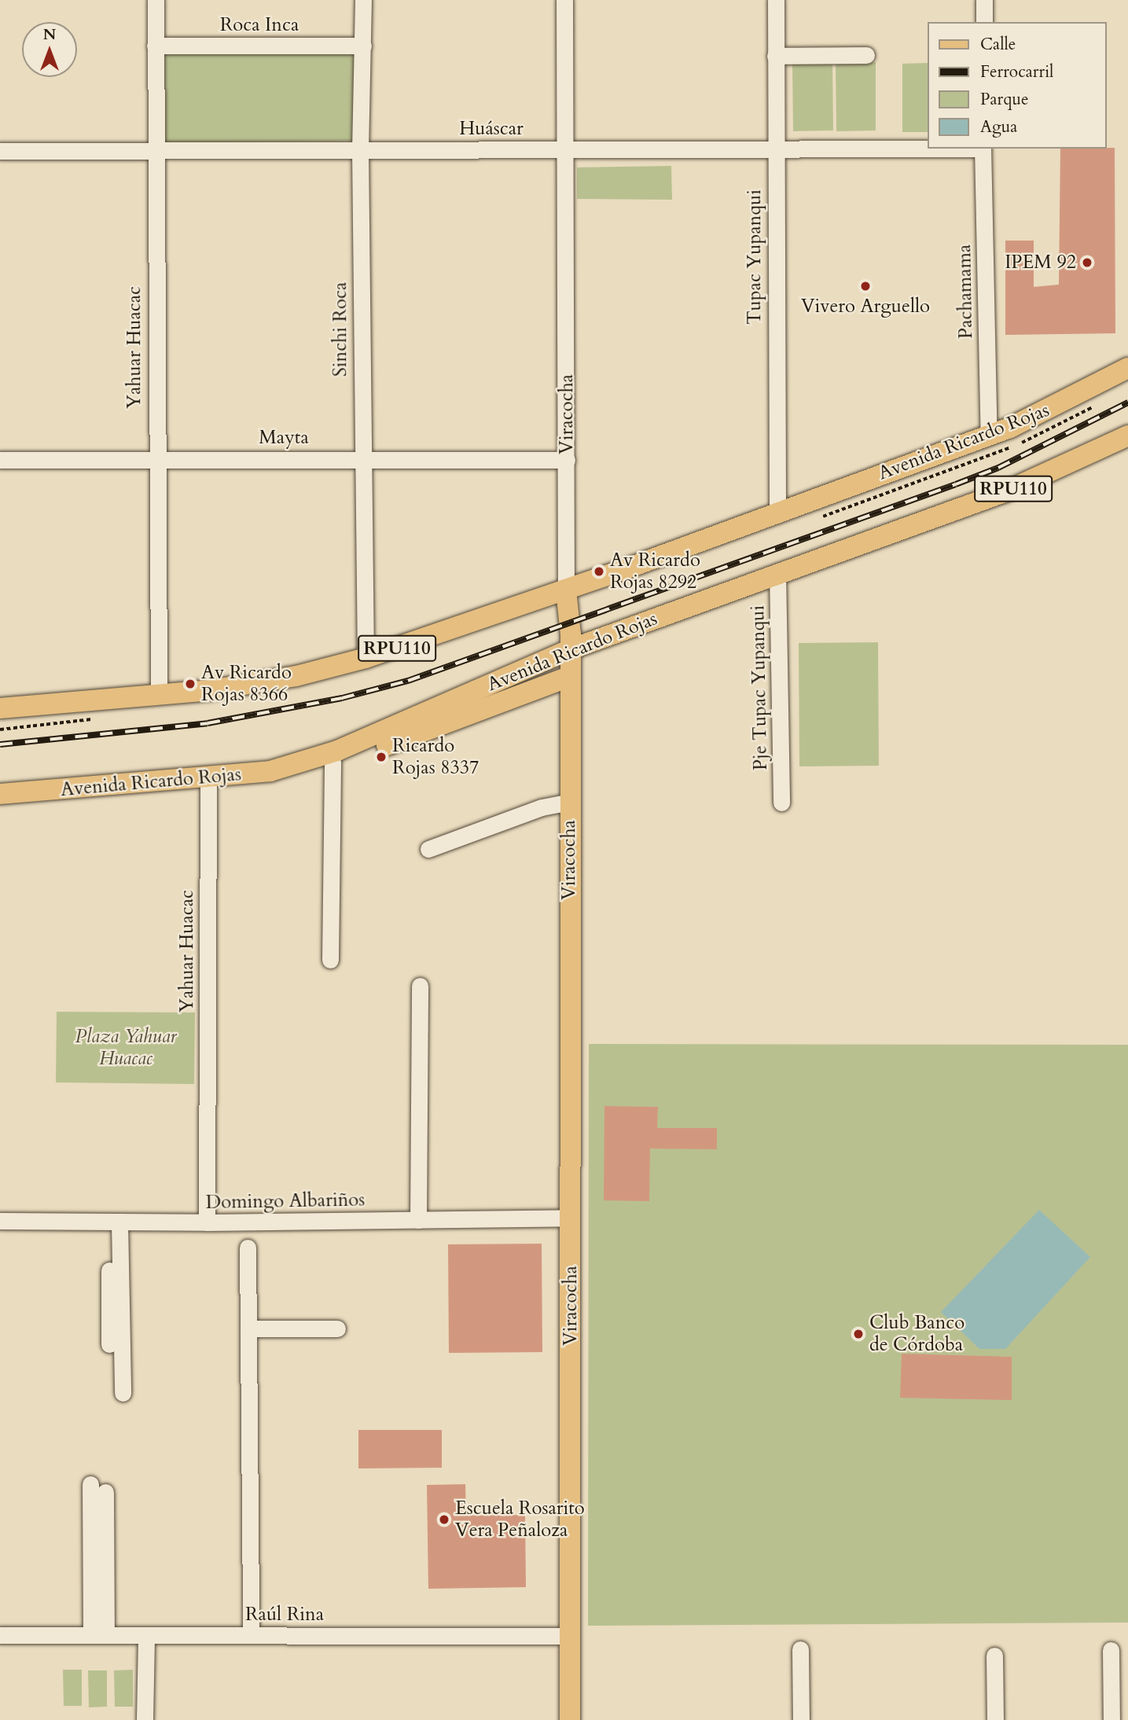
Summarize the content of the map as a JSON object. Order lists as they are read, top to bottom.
{
  "streets": {
    "main road": ["Viracocha", "Avenida Ricardo Rojas", "RPU110"],
    "street": [
      "Roca Inca",
      "Huáscar",
      "Tupac Yupanqui",
      "Pachamama",
      "Sinchi Roca",
      "Yahuar Huacac",
      "Mayta",
      "Pje Tupac Yupanqui",
      "Domingo Albariños",
      "Raúl Rina"
    ]
  },
  "crossings": [
    ["Roca Inca", "Sinchi Roca"],
    ["Roca Inca", "Yahuar Huacac"],
    ["Huáscar", "Tupac Yupanqui"],
    ["Huáscar", "Sinchi Roca"],
    ["Huáscar", "Yahuar Huacac"],
    ["Huáscar", "Viracocha"],
    ["Tupac Yupanqui", "Avenida Ricardo Rojas"],
    ["Pachamama", "Avenida Ricardo Rojas"],
    ["Sinchi Roca", "Mayta"],
    ["Sinchi Roca", "Avenida Ricardo Rojas"],
    ["Yahuar Huacac", "Mayta"],
    ["Yahuar Huacac", "Avenida Ricardo Rojas"],
    ["Yahuar Huacac", "Domingo Albariños"],
    ["Viracocha", "Mayta"],
    ["Viracocha", "Avenida Ricardo Rojas"],
    ["Viracocha", "Domingo Albariños"],
    ["Viracocha", "Raúl Rina"],
    ["Avenida Ricardo Rojas", "Pje Tupac Yupanqui"]
  ],
  "parks": ["Plaza Yahuar Huacac"],
  "places": [
    "IPEM 92",
    "Vivero Arguello",
    "Av Ricardo Rojas 8292",
    "Av Ricardo Rojas 8366",
    "Ricardo Rojas 8337",
    "Club Banco de Córdoba",
    "Escuela Rosarito Vera Peñaloza"
  ],
  "legend": [
    "Calle",
    "Ferrocarril",
    "Parque",
    "Agua"
  ],
  "north": "top"
}
